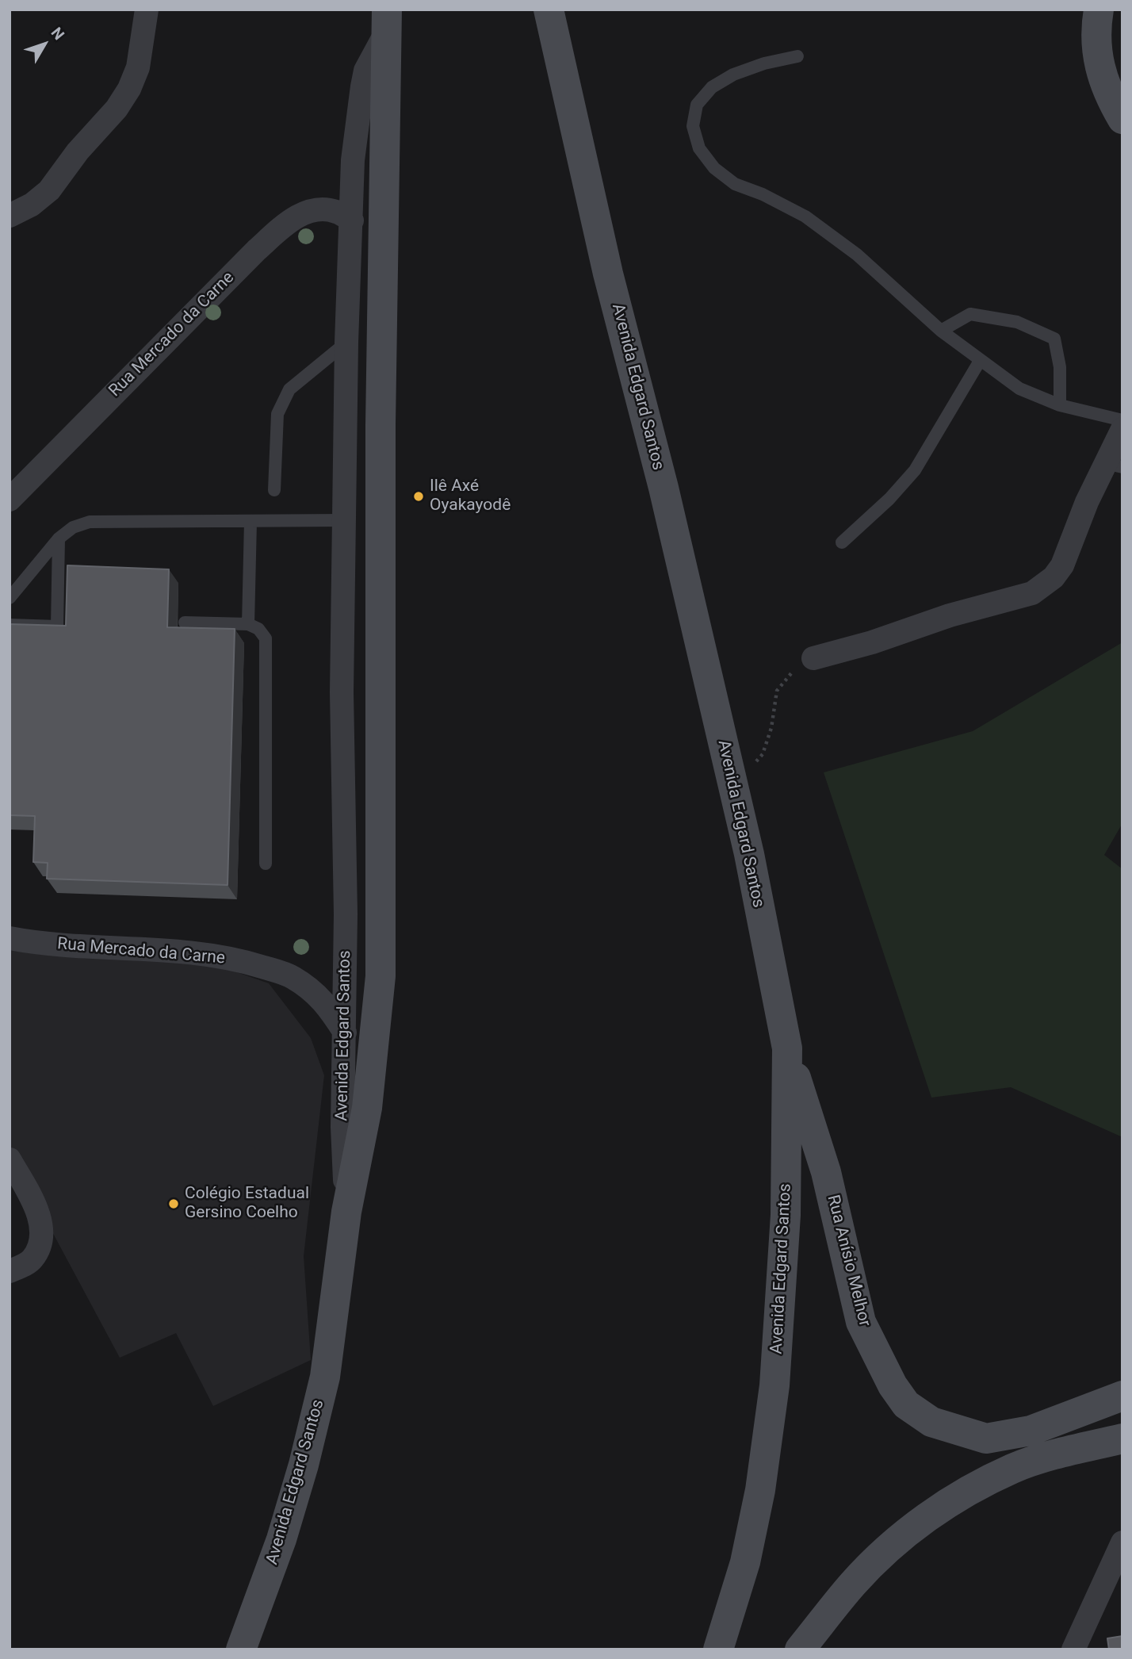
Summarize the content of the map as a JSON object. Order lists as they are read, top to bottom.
{
  "streets": {
    "main road": ["Avenida Edgard Santos", "Rua Anísio Melhor"],
    "street": ["Rua Mercado da Carne"]
  },
  "crossings": [
    ["Rua Mercado da Carne", "Avenida Edgard Santos"],
    ["Avenida Edgard Santos", "Rua Anísio Melhor"]
  ],
  "places": ["Ilê Axé Oyakayodê", "Colégio Estadual Gersino Coelho"],
  "north": "top right"
}
